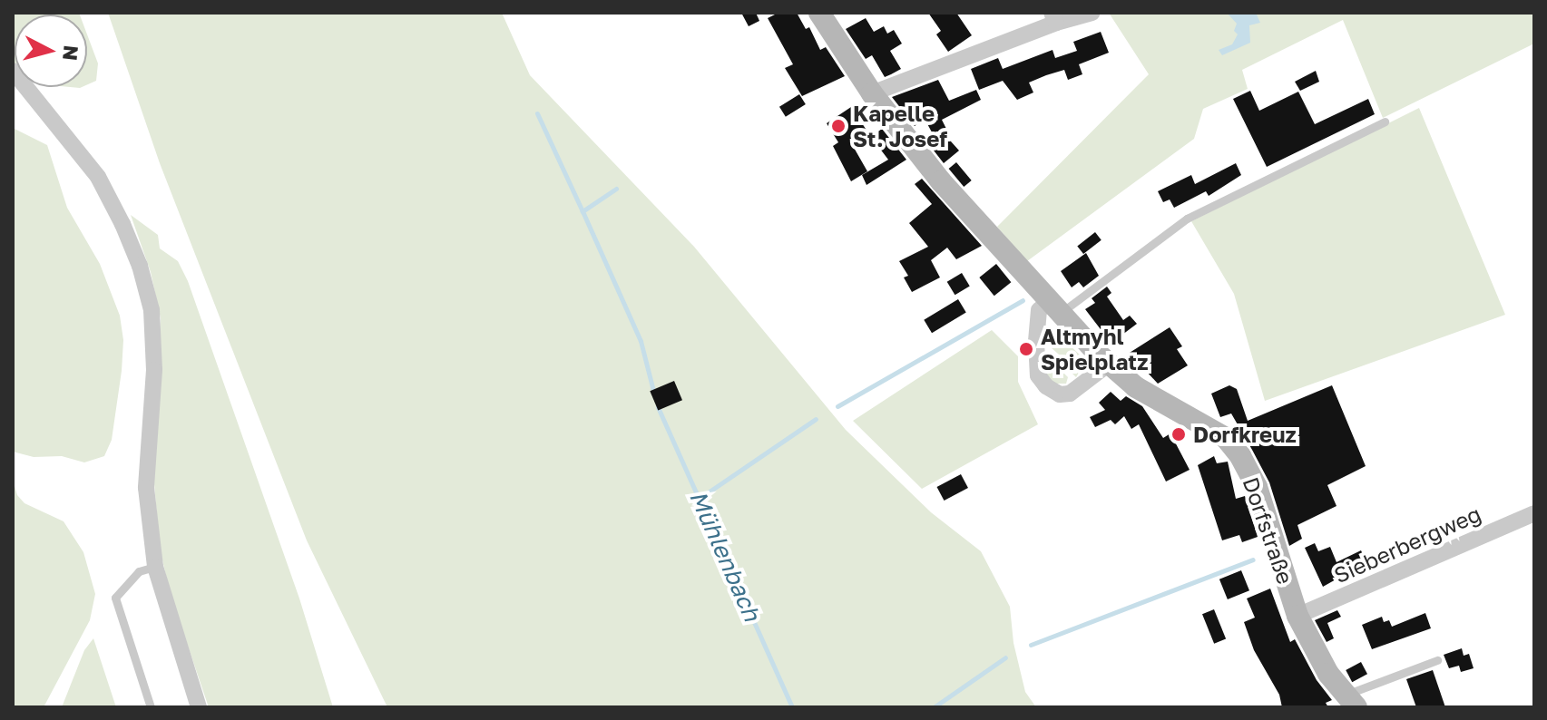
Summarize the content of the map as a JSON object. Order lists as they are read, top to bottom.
{
  "streets": {
    "main road": ["Dorfstraße"],
    "street": ["Sieberbergweg"]
  },
  "crossings": [
    ["Dorfstraße", "Sieberbergweg"]
  ],
  "water": ["Mühlenbach"],
  "places": ["Kapelle St. Josef", "Altmyhl Spielplatz", "Dorfkreuz"],
  "north": "right"
}
